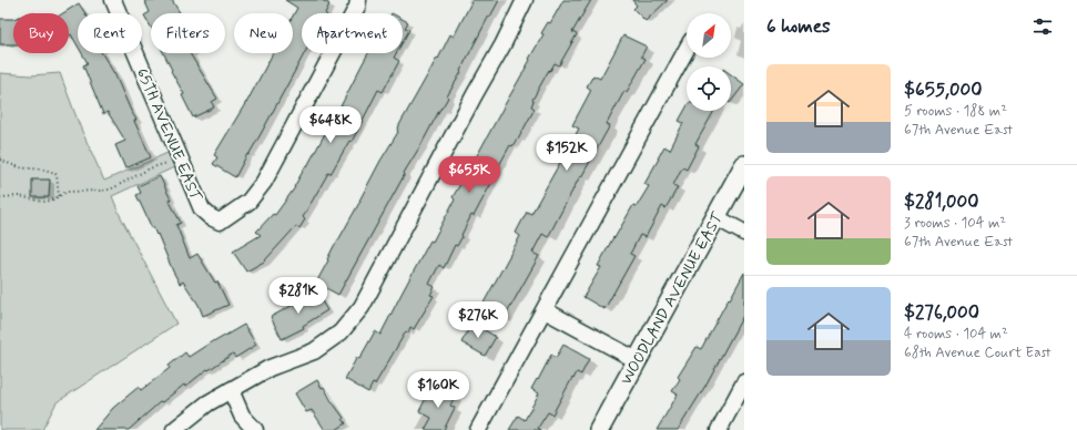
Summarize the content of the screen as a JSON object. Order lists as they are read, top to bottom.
{
  "streets": {
    "street": ["65TH AVENUE EAST", "WOODLAND AVENUE EAST"]
  },
  "north": "top right",
  "page": {
    "heading": "6 homes",
    "chip": [
      "Buy",
      "Rent",
      "Filters",
      "New",
      "Apartment"
    ],
    "list": [
      {
        "name": "$655,000",
        "note": "5 rooms · 188 m² · 67th Avenue East"
      },
      {
        "name": "$281,000",
        "note": "3 rooms · 104 m² · 67th Avenue East"
      },
      {
        "name": "$276,000",
        "note": "4 rooms · 104 m² · 68th Avenue Court East"
      }
    ],
    "price": [
      "$648K",
      "$152K",
      "$655K",
      "$281K",
      "$276K",
      "$160K"
    ]
  }
}
